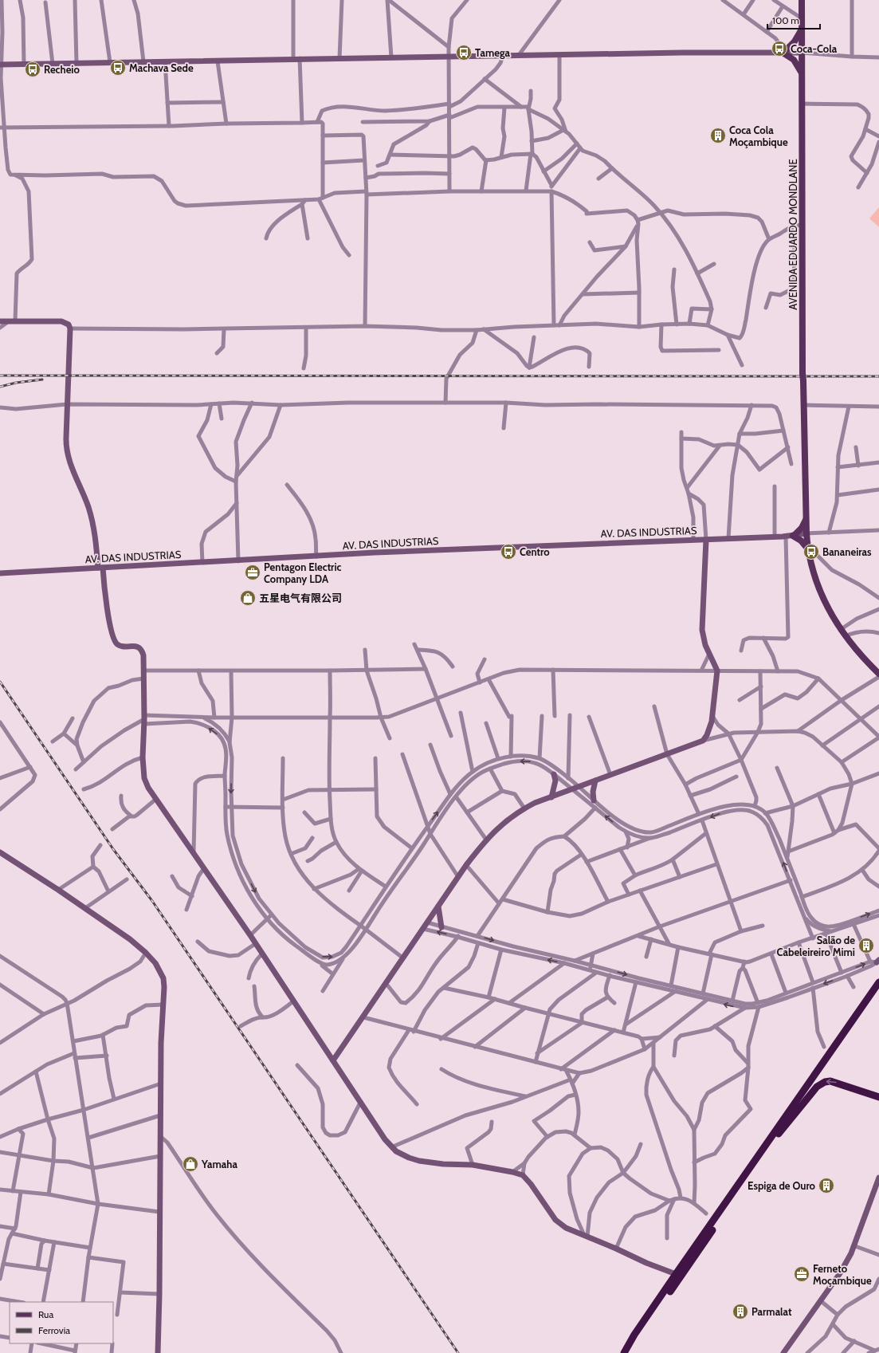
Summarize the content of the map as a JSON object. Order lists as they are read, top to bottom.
{
  "streets": {
    "main road": ["AVENIDA EDUARDO MONDLANE"],
    "street": ["AV. DAS INDUSTRIAS"]
  },
  "crossings": [
    ["AVENIDA EDUARDO MONDLANE", "AV. DAS INDUSTRIAS"]
  ],
  "places": {
    "bus stop": [
      "Coca-Cola",
      "Tamega",
      "Machava Sede",
      "Recheio",
      "Centro",
      "Bananeiras"
    ],
    "building": [
      "Coca Cola Moçambique",
      "Salão de Cabeleireiro Mimi",
      "Espiga de Ouro",
      "Parmalat"
    ],
    "office": ["Pentagon Electric Company LDA", "Ferneto Moçambique"],
    "shop": ["五星电气有限公司", "Yamaha"]
  },
  "legend": ["Rua", "Ferrovia"],
  "scale_bar": "100 m"
}
